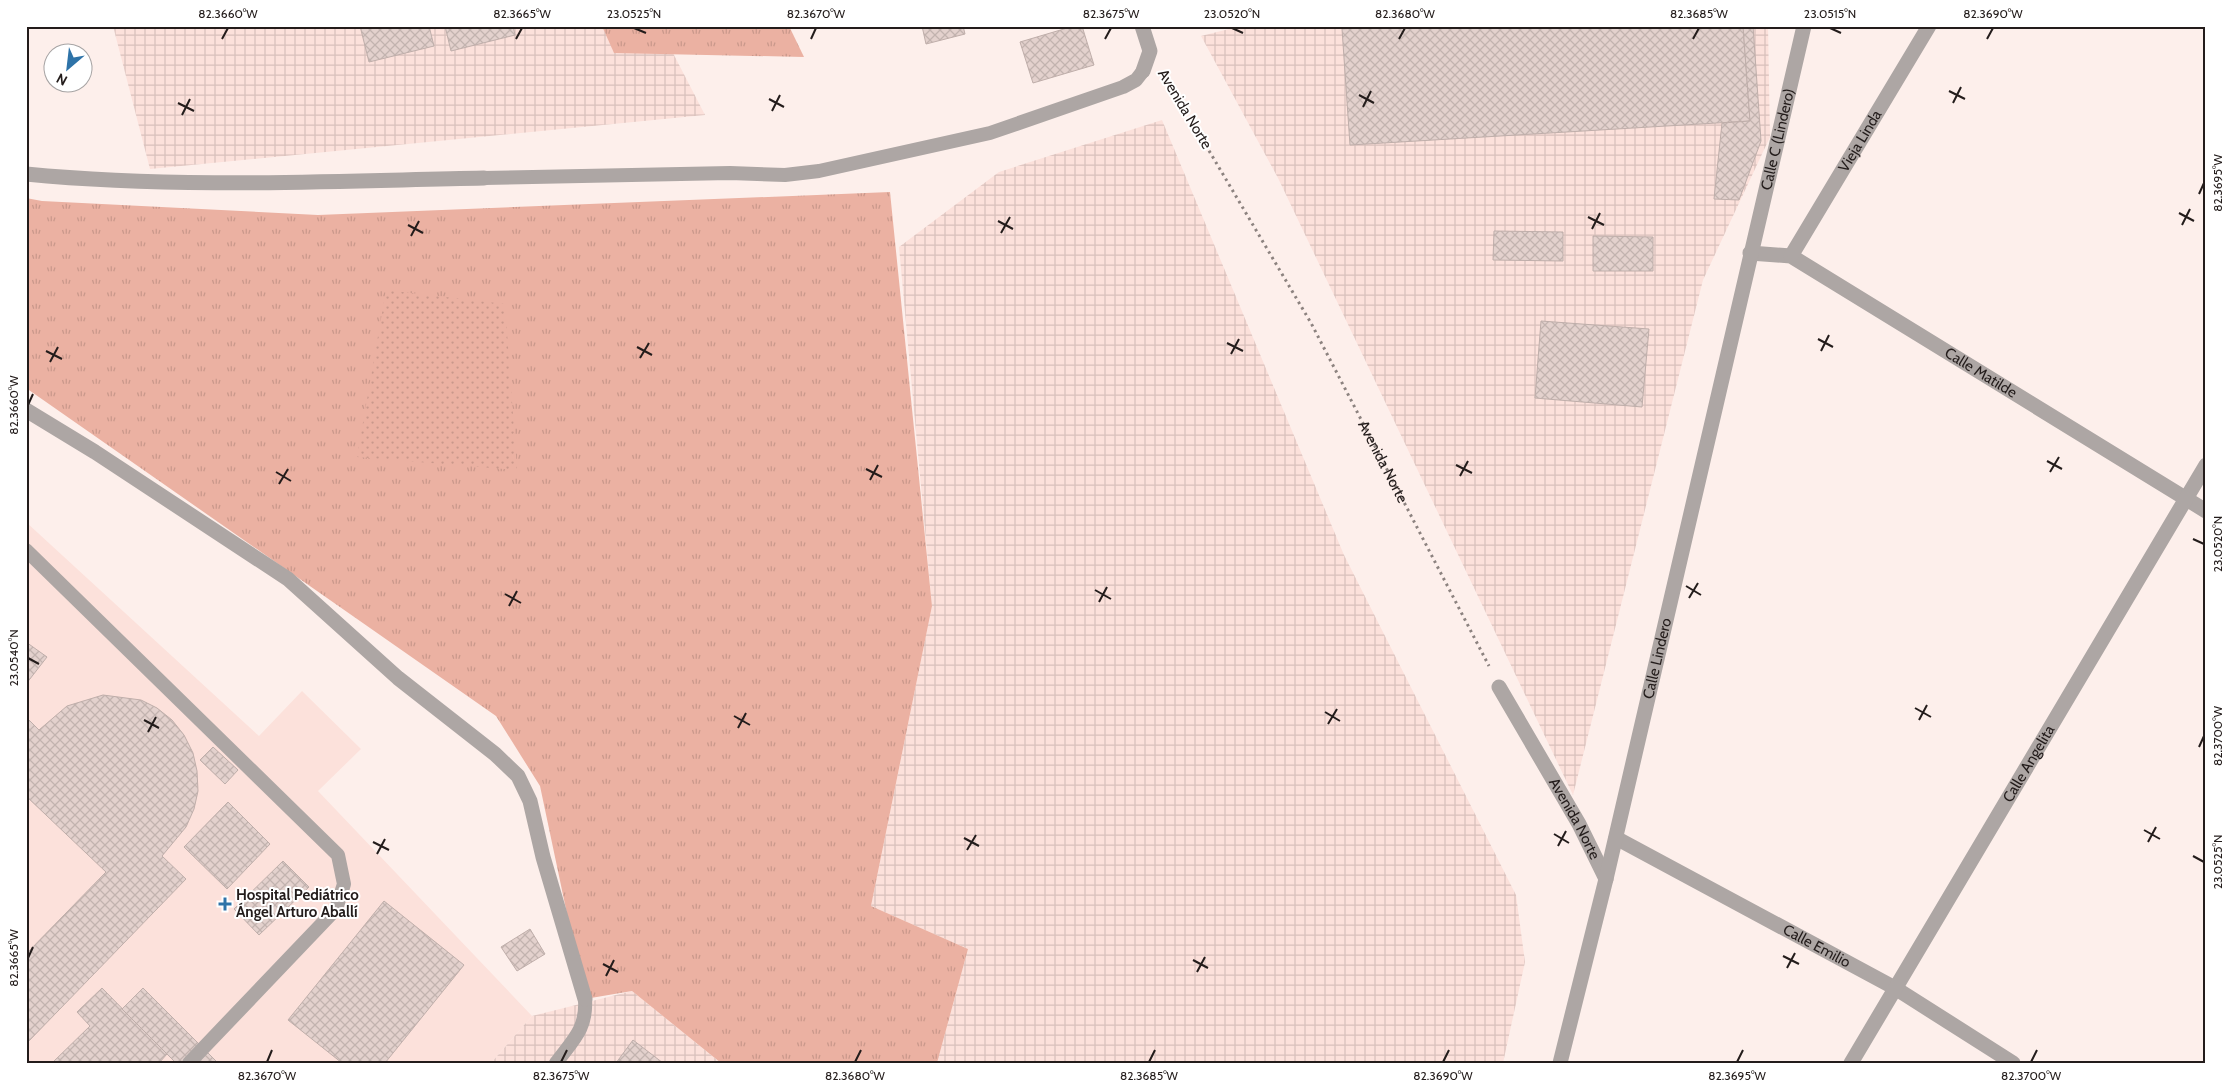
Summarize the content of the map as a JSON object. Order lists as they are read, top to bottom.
{
  "streets": {
    "street": [
      "Avenida Norte",
      "Calle C (Lindero)",
      "Vieja Linda",
      "Calle Matilde",
      "Calle Lindero",
      "Calle Angelita",
      "Calle Emilio"
    ]
  },
  "crossings": [
    ["Avenida Norte", "Calle Lindero"],
    ["Calle C (Lindero)", "Calle Matilde"],
    ["Calle C (Lindero)", "Calle Lindero"],
    ["Vieja Linda", "Calle Matilde"],
    ["Calle Matilde", "Calle Lindero"],
    ["Calle Matilde", "Calle Angelita"],
    ["Calle Lindero", "Calle Emilio"],
    ["Calle Angelita", "Calle Emilio"]
  ],
  "places": {
    "health": ["Hospital Pediátrico Ángel Arturo Aballí"]
  },
  "north": "bottom left",
  "coordinates": [
    "82.3660°W",
    "82.3665°W",
    "23.0525°N",
    "82.3670°W",
    "82.3675°W",
    "23.0520°N",
    "82.3680°W",
    "82.3685°W",
    "23.0515°N",
    "82.3690°W",
    "82.3695°W",
    "23.0540°N",
    "82.3700°W"
  ]
}
